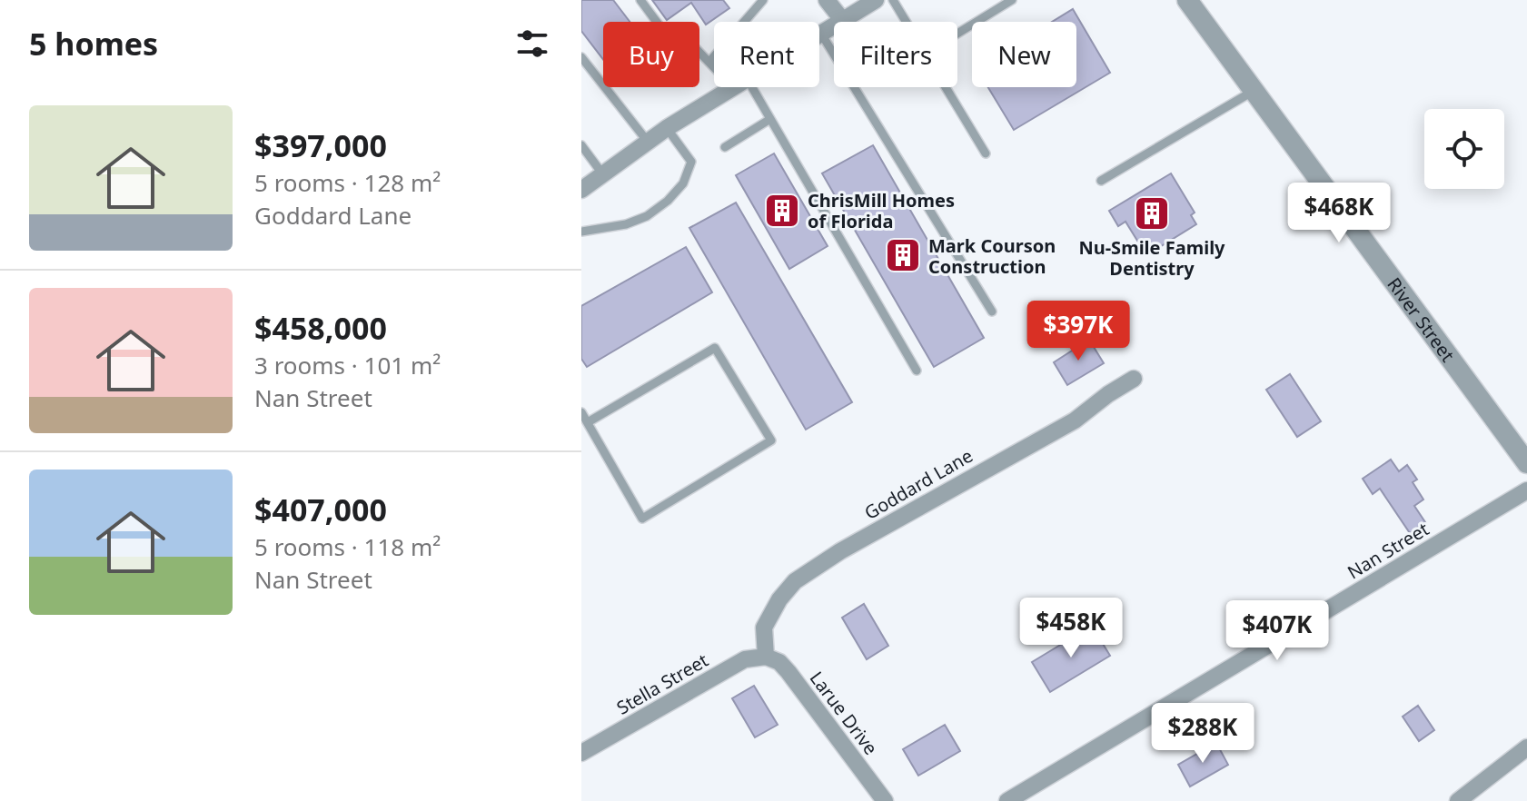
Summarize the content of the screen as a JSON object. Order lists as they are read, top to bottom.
{
  "streets": {
    "street": [
      "River Street",
      "Goddard Lane",
      "Nan Street",
      "Stella Street",
      "Larue Drive"
    ]
  },
  "crossings": [
    ["Goddard Lane", "Stella Street"],
    ["Goddard Lane", "Larue Drive"],
    ["Stella Street", "Larue Drive"]
  ],
  "places": {
    "building": ["ChrisMill Homes of Florida", "Nu-Smile Family Dentistry", "Mark Courson Construction"]
  },
  "page": {
    "heading": "5 homes",
    "chip": [
      "Buy",
      "Rent",
      "Filters",
      "New"
    ],
    "list": [
      {
        "name": "$397,000",
        "note": "5 rooms · 128 m² · Goddard Lane"
      },
      {
        "name": "$458,000",
        "note": "3 rooms · 101 m² · Nan Street"
      },
      {
        "name": "$407,000",
        "note": "5 rooms · 118 m² · Nan Street"
      }
    ],
    "price": [
      "$468K",
      "$397K",
      "$458K",
      "$407K",
      "$288K"
    ]
  }
}
